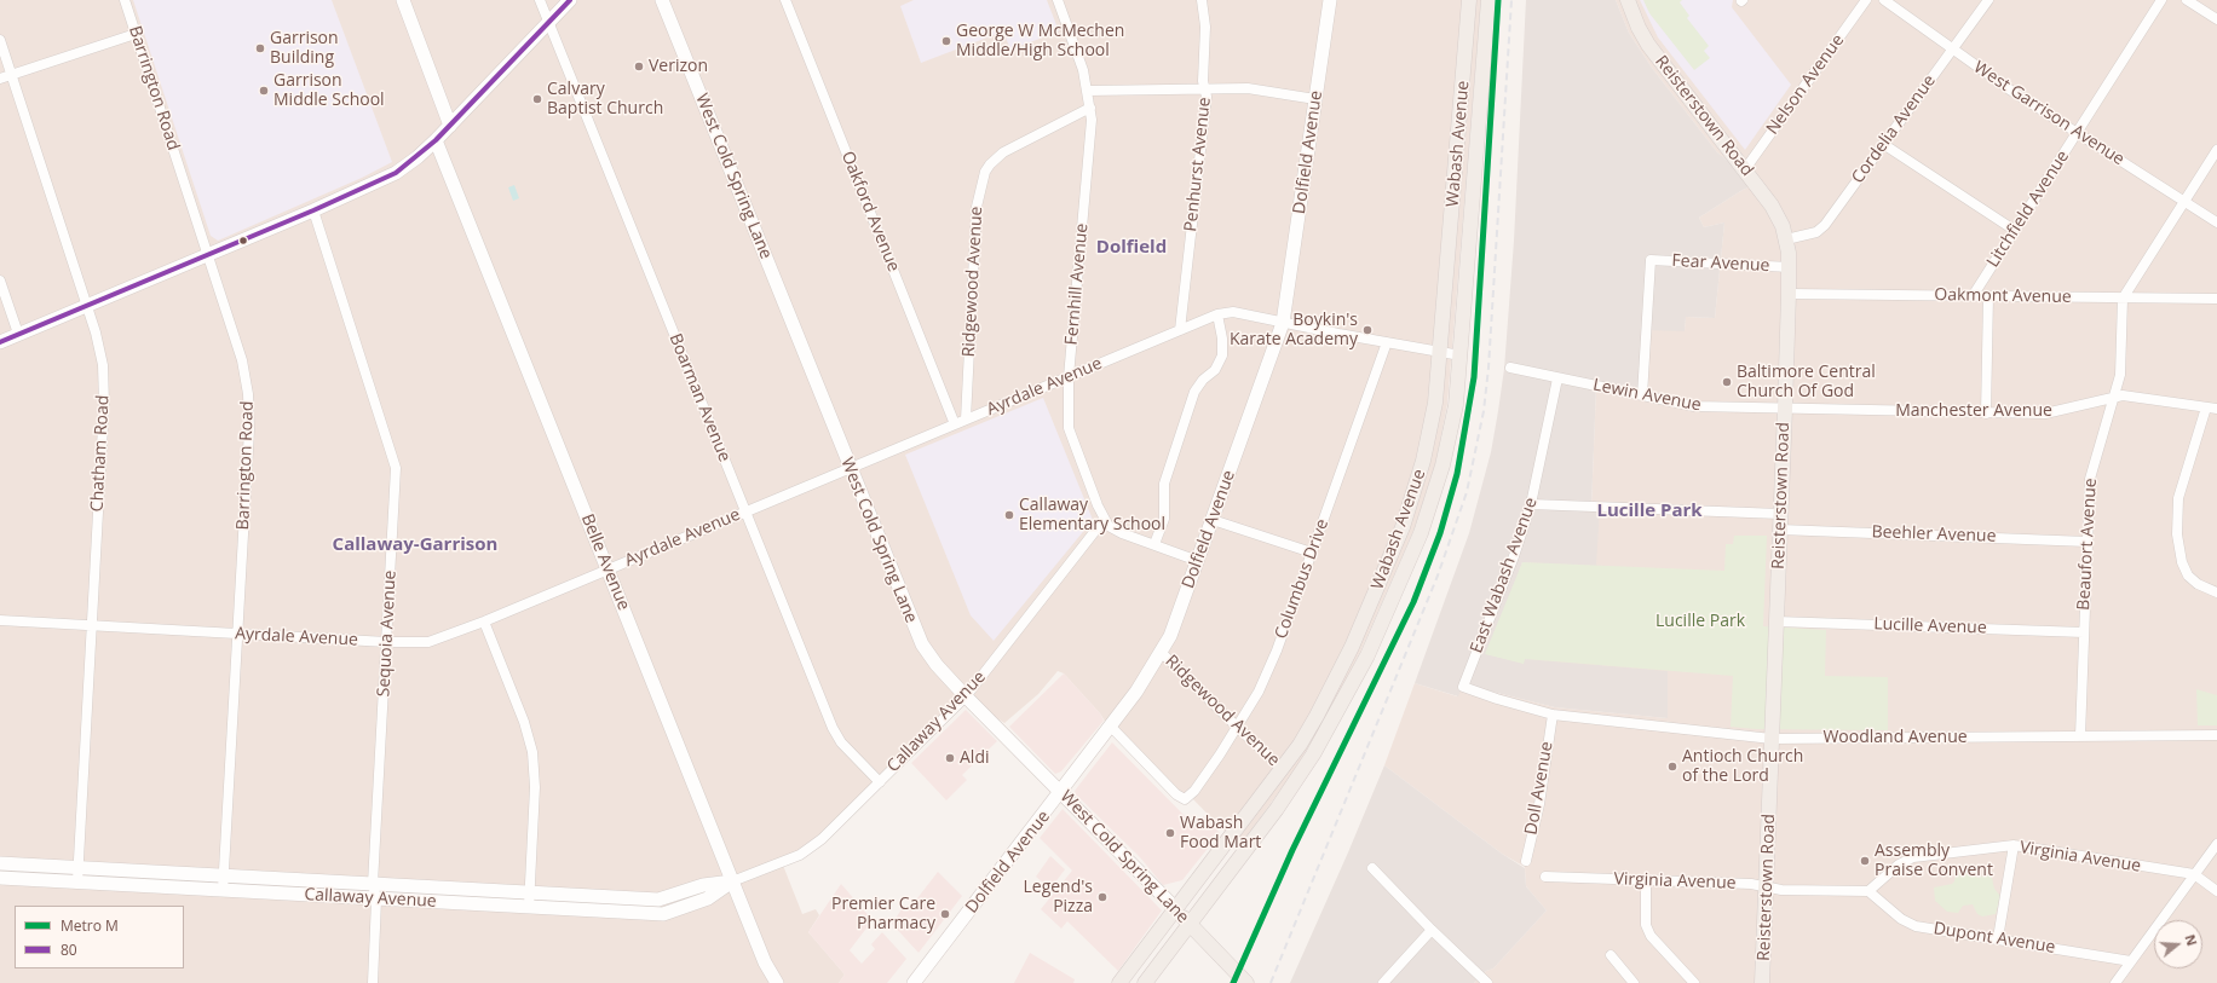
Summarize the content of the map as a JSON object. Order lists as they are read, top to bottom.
{
  "streets": {
    "main road": ["Reisterstown Road", "Wabash Avenue", "West Cold Spring Lane"],
    "street": [
      "Nelson Avenue",
      "Barrington Road",
      "West Garrison Avenue",
      "Cordelia Avenue",
      "Dolfield Avenue",
      "Penhurst Avenue",
      "Litchfield Avenue",
      "Oakford Avenue",
      "Fear Avenue",
      "Ridgewood Avenue",
      "Fernhill Avenue",
      "Oakmont Avenue",
      "Ayrdale Avenue",
      "Lewin Avenue",
      "Boarman Avenue",
      "Manchester Avenue",
      "Chatham Road",
      "Beehler Avenue",
      "Beaufort Avenue",
      "Belle Avenue",
      "East Wabash Avenue",
      "Columbus Drive",
      "Lucille Avenue",
      "Sequoia Avenue",
      "Callaway Avenue",
      "Woodland Avenue",
      "Doll Avenue",
      "Virginia Avenue",
      "Dupont Avenue"
    ]
  },
  "crossings": [
    ["Nelson Avenue", "Reisterstown Road"],
    ["Barrington Road", "Ayrdale Avenue"],
    ["Barrington Road", "Callaway Avenue"],
    ["West Garrison Avenue", "Cordelia Avenue"],
    ["West Garrison Avenue", "Litchfield Avenue"],
    ["Reisterstown Road", "Cordelia Avenue"],
    ["Reisterstown Road", "Fear Avenue"],
    ["Reisterstown Road", "Oakmont Avenue"],
    ["Reisterstown Road", "Lewin Avenue"],
    ["Reisterstown Road", "Manchester Avenue"],
    ["Reisterstown Road", "Beehler Avenue"],
    ["Reisterstown Road", "Lucille Avenue"],
    ["Reisterstown Road", "Woodland Avenue"],
    ["Reisterstown Road", "Virginia Avenue"],
    ["Wabash Avenue", "West Cold Spring Lane"],
    ["Wabash Avenue", "Ridgewood Avenue"],
    ["Dolfield Avenue", "West Cold Spring Lane"],
    ["Dolfield Avenue", "Ridgewood Avenue"],
    ["Dolfield Avenue", "Ayrdale Avenue"],
    ["Dolfield Avenue", "Columbus Drive"],
    ["Penhurst Avenue", "Ayrdale Avenue"],
    ["West Cold Spring Lane", "Ayrdale Avenue"],
    ["West Cold Spring Lane", "Callaway Avenue"],
    ["Litchfield Avenue", "Oakmont Avenue"],
    ["Oakford Avenue", "Ayrdale Avenue"],
    ["Fear Avenue", "Lewin Avenue"],
    ["Ridgewood Avenue", "Fernhill Avenue"],
    ["Ridgewood Avenue", "Ayrdale Avenue"],
    ["Ridgewood Avenue", "Columbus Drive"],
    ["Fernhill Avenue", "Ayrdale Avenue"],
    ["Fernhill Avenue", "Callaway Avenue"],
    ["Oakmont Avenue", "Beaufort Avenue"],
    ["Ayrdale Avenue", "Boarman Avenue"],
    ["Ayrdale Avenue", "Chatham Road"],
    ["Ayrdale Avenue", "Belle Avenue"],
    ["Ayrdale Avenue", "Sequoia Avenue"],
    ["Lewin Avenue", "Manchester Avenue"],
    ["Lewin Avenue", "East Wabash Avenue"],
    ["Boarman Avenue", "Callaway Avenue"],
    ["Manchester Avenue", "Beaufort Avenue"],
    ["Chatham Road", "Callaway Avenue"],
    ["Beehler Avenue", "Beaufort Avenue"],
    ["Beaufort Avenue", "Lucille Avenue"],
    ["Beaufort Avenue", "Woodland Avenue"],
    ["Belle Avenue", "Callaway Avenue"],
    ["East Wabash Avenue", "Woodland Avenue"],
    ["Sequoia Avenue", "Callaway Avenue"],
    ["Woodland Avenue", "Doll Avenue"],
    ["Virginia Avenue", "Dupont Avenue"]
  ],
  "districts": ["Dolfield", "Lucille Park", "Callaway-Garrison"],
  "parks": ["Lucille Park"],
  "places": [
    "George W McMechen Middle/High School",
    "Garrison Building",
    "Verizon",
    "Garrison Middle School",
    "Calvary Baptist Church",
    "Boykin's Karate Academy",
    "Baltimore Central Church Of God",
    "Callaway Elementary School",
    "Aldi",
    "Antioch Church of the Lord",
    "Wabash Food Mart",
    "Assembly Praise Convent",
    "Legend's Pizza",
    "Premier Care Pharmacy"
  ],
  "lines": ["metro line M", "transit line 80"],
  "legend": ["Metro M", "80"],
  "north": "right"
}
